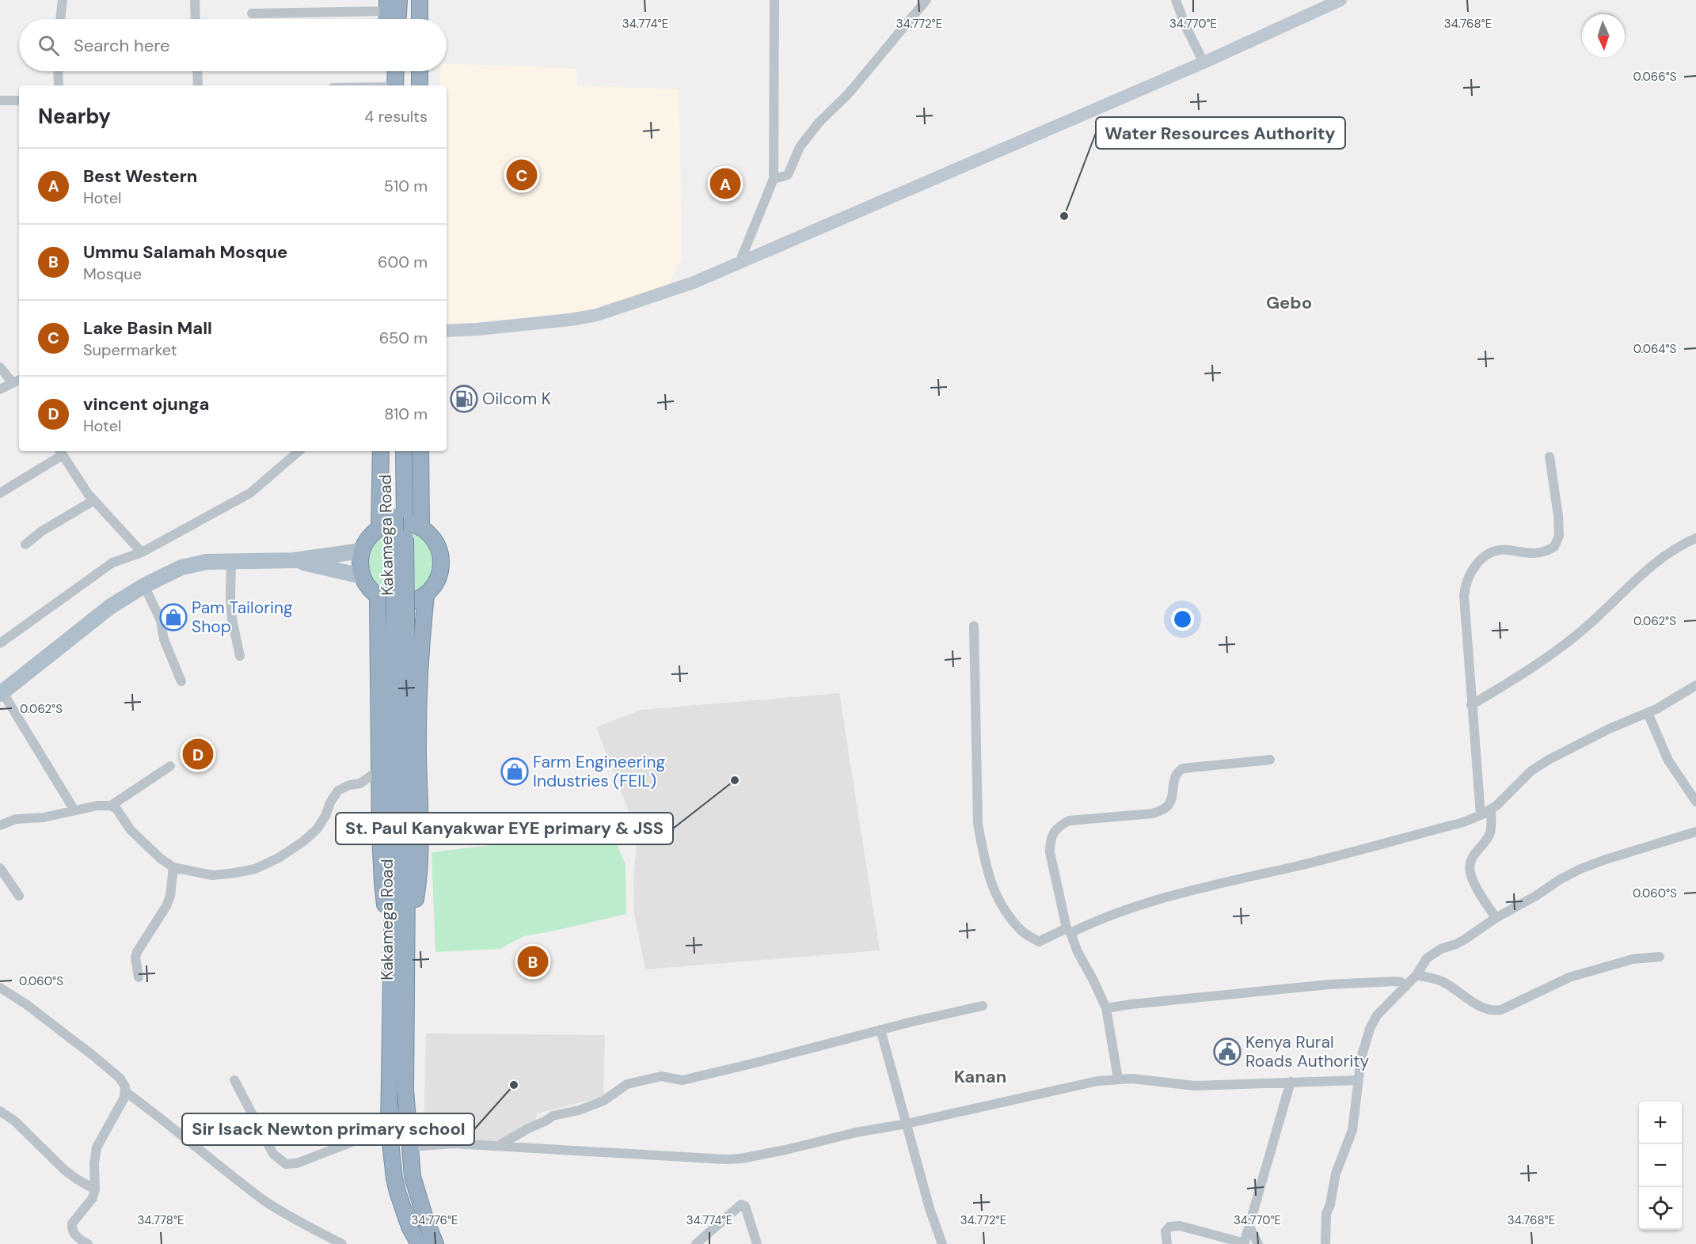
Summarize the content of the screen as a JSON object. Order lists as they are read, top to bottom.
{
  "streets": {
    "highway": ["Kakamega Road"]
  },
  "districts": ["Gebo", "Kanan"],
  "places": {
    "other": ["Water Resources Authority", "St. Paul Kanyakwar EYE primary & JSS", "Sir Isack Newton primary school"],
    "fuel station": ["Oilcom K"],
    "shop": ["Pam Tailoring Shop", "Farm Engineering Industries (FEIL)"],
    "public building": ["Kenya Rural Roads Authority"]
  },
  "north": "bottom",
  "page": {
    "search": "Search here",
    "heading": ["Nearby", "4 results"],
    "list": [
      {
        "mark": "A",
        "name": "Best Western",
        "note": "Hotel",
        "value": "510 m"
      },
      {
        "mark": "B",
        "name": "Ummu Salamah Mosque",
        "note": "Mosque",
        "value": "600 m"
      },
      {
        "mark": "C",
        "name": "Lake Basin Mall",
        "note": "Supermarket",
        "value": "650 m"
      },
      {
        "mark": "D",
        "name": "vincent ojunga",
        "note": "Hotel",
        "value": "810 m"
      }
    ],
    "pins": [
      "C",
      "A",
      "D",
      "B"
    ],
    "map_buttons": ["+", "−"]
  },
  "coordinates": [
    "34.774°E",
    "34.772°E",
    "34.770°E",
    "34.768°E",
    "0.066°S",
    "0.064°S",
    "0.062°S",
    "0.060°S",
    "34.778°E",
    "34.776°E"
  ]
}
